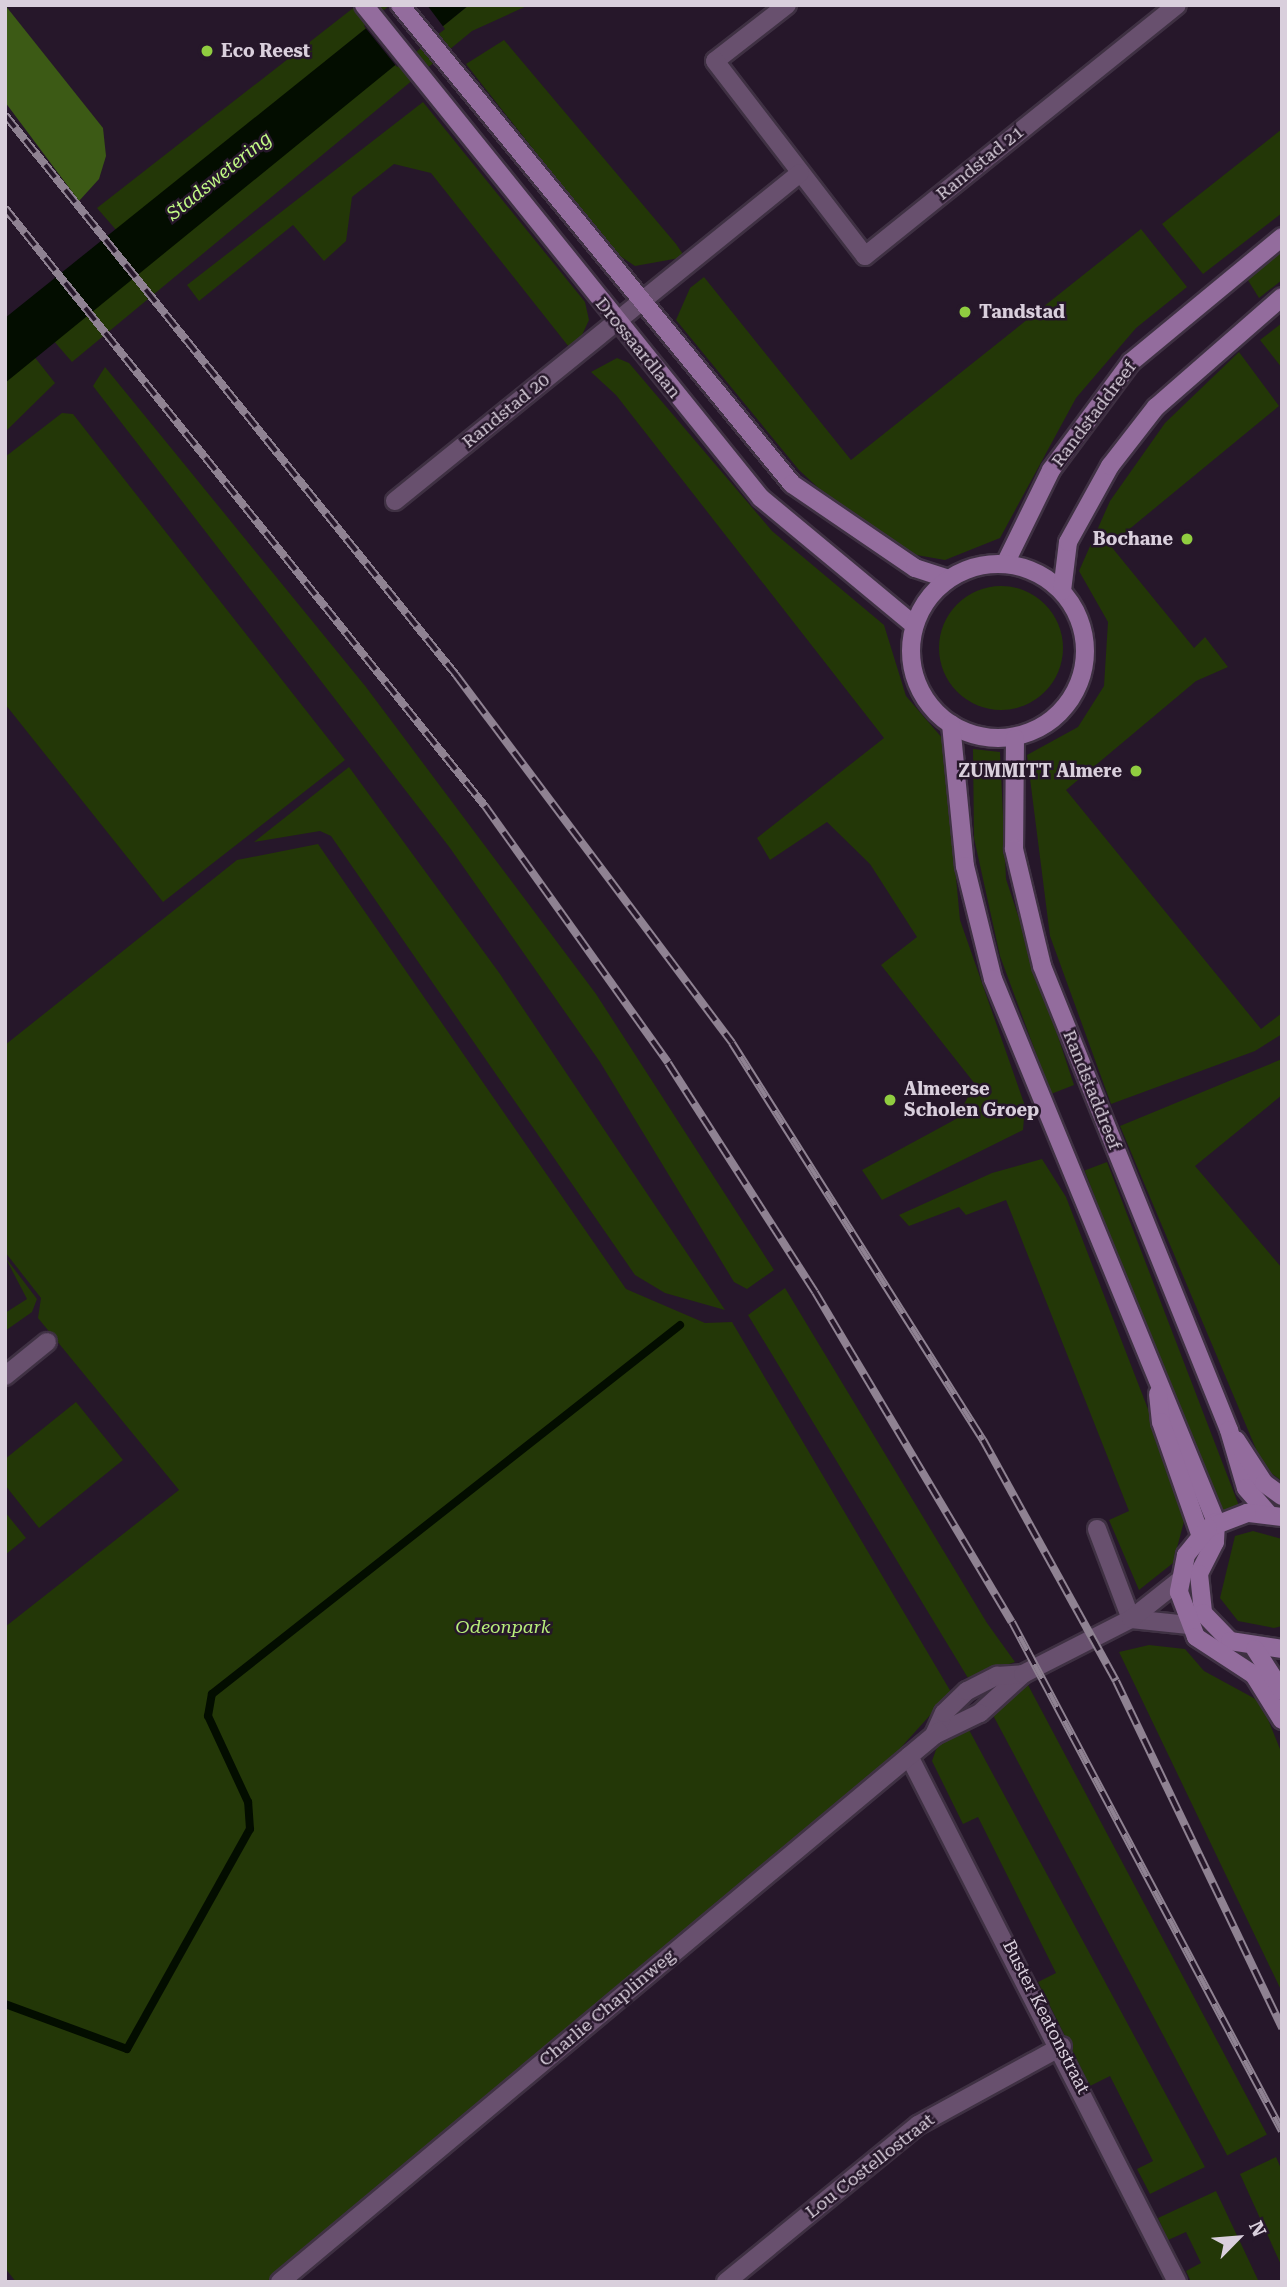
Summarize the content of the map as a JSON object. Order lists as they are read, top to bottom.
{
  "streets": {
    "main road": ["Drossaardlaan", "Randstaddreef"],
    "street": [
      "Randstad 21",
      "Randstad 20",
      "Charlie Chaplinweg",
      "Buster Keatonstraat",
      "Lou Costellostraat"
    ]
  },
  "crossings": [
    ["Drossaardlaan", "Randstad 20"],
    ["Drossaardlaan", "Randstaddreef"],
    ["Charlie Chaplinweg", "Buster Keatonstraat"],
    ["Buster Keatonstraat", "Lou Costellostraat"]
  ],
  "water": ["Stadswetering"],
  "parks": ["Odeonpark"],
  "places": [
    "Eco Reest",
    "Tandstad",
    "Bochane",
    "ZUMMITT Almere",
    "Almeerse Scholen Groep"
  ],
  "north": "top right"
}
